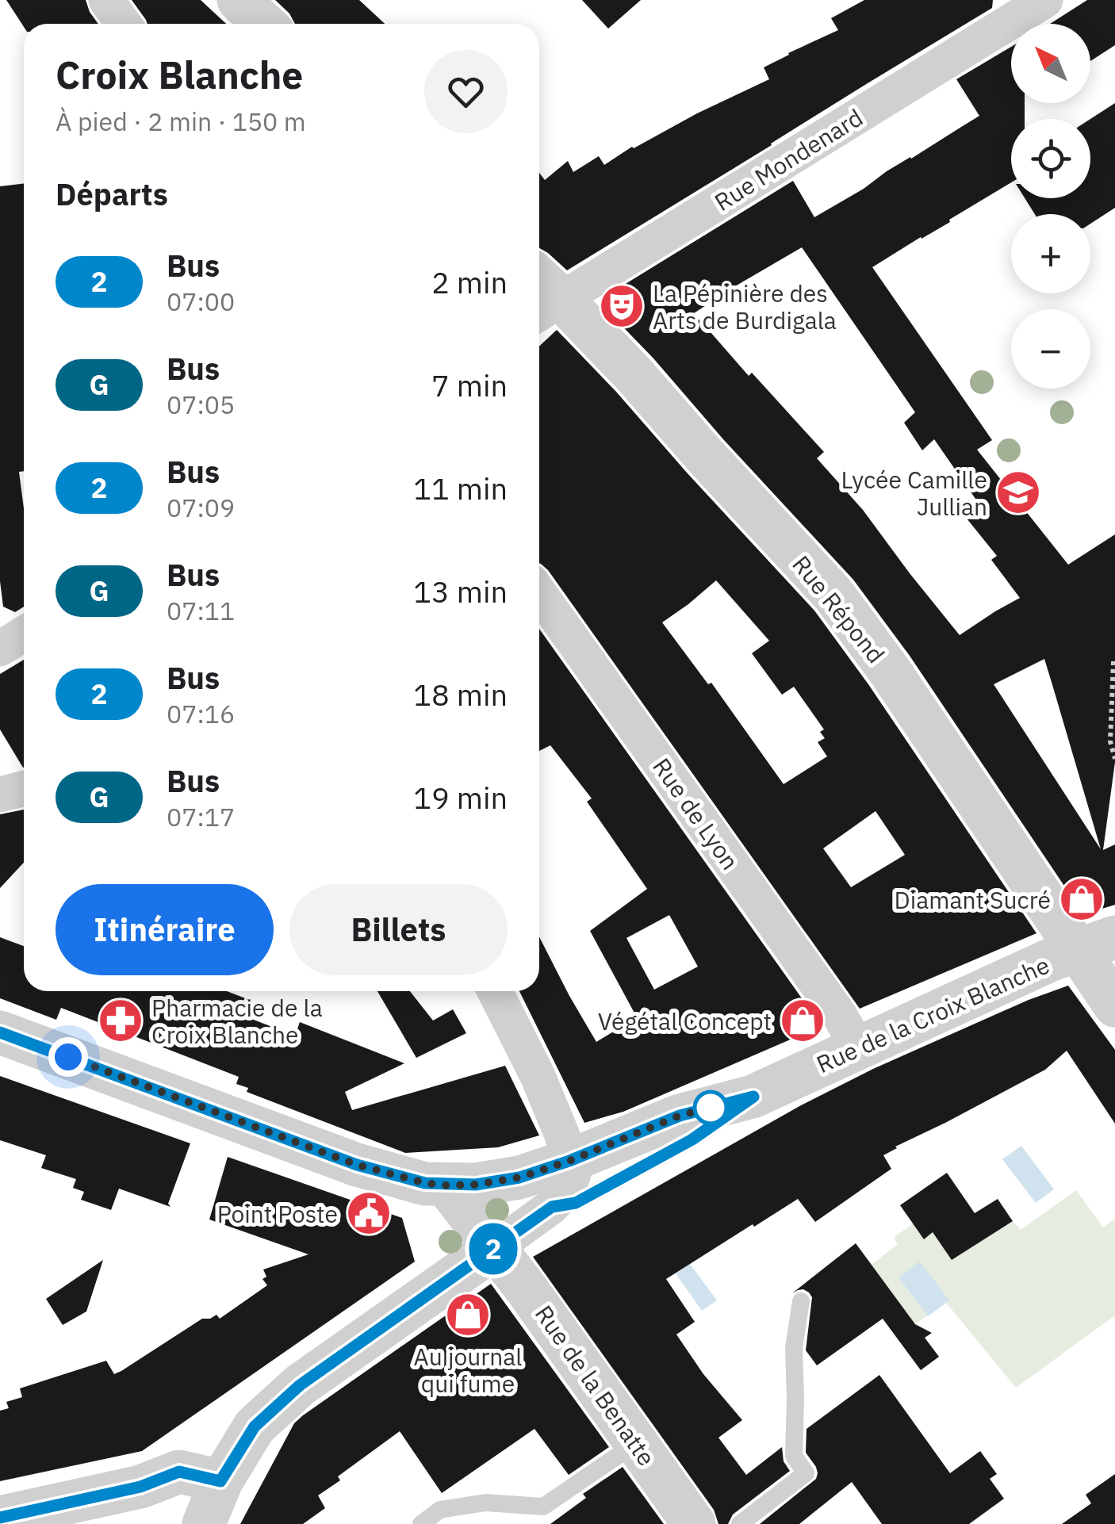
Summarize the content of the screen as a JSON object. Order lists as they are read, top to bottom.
{
  "streets": {
    "street": [
      "Rue Mondenard",
      "Rue Répond",
      "Rue de Lyon",
      "Rue de la Croix Blanche",
      "Rue de la Benatte"
    ]
  },
  "crossings": [
    ["Rue Mondenard", "Rue Répond"],
    ["Rue Répond", "Rue de la Croix Blanche"],
    ["Rue de Lyon", "Rue de la Croix Blanche"],
    ["Rue de la Croix Blanche", "Rue de la Benatte"]
  ],
  "places": {
    "theatre": ["La Pépinière des Arts de Burdigala"],
    "school or university": ["Lycée Camille Jullian"],
    "shop": ["Diamant Sucré", "Végétal Concept", "Au journal qui fume"],
    "pharmacy": ["Pharmacie de la Croix Blanche"],
    "public building": ["Point Poste"]
  },
  "lines": ["bus line 2"],
  "north": "top left",
  "page": {
    "on_map": "2",
    "map_buttons": ["+", "−"],
    "heading": [
      ["Croix Blanche", "À pied · 2 min · 150 m"],
      "Départs"
    ],
    "list": [
      {
        "mark": "2",
        "name": "Bus",
        "note": "07:00",
        "value": "2 min"
      },
      {
        "mark": "G",
        "name": "Bus",
        "note": "07:05",
        "value": "7 min"
      },
      {
        "mark": "2",
        "name": "Bus",
        "note": "07:09",
        "value": "11 min"
      },
      {
        "mark": "G",
        "name": "Bus",
        "note": "07:11",
        "value": "13 min"
      },
      {
        "mark": "2",
        "name": "Bus",
        "note": "07:16",
        "value": "18 min"
      },
      {
        "mark": "G",
        "name": "Bus",
        "note": "07:17",
        "value": "19 min"
      }
    ],
    "buttons": ["Itinéraire", "Billets"]
  }
}
